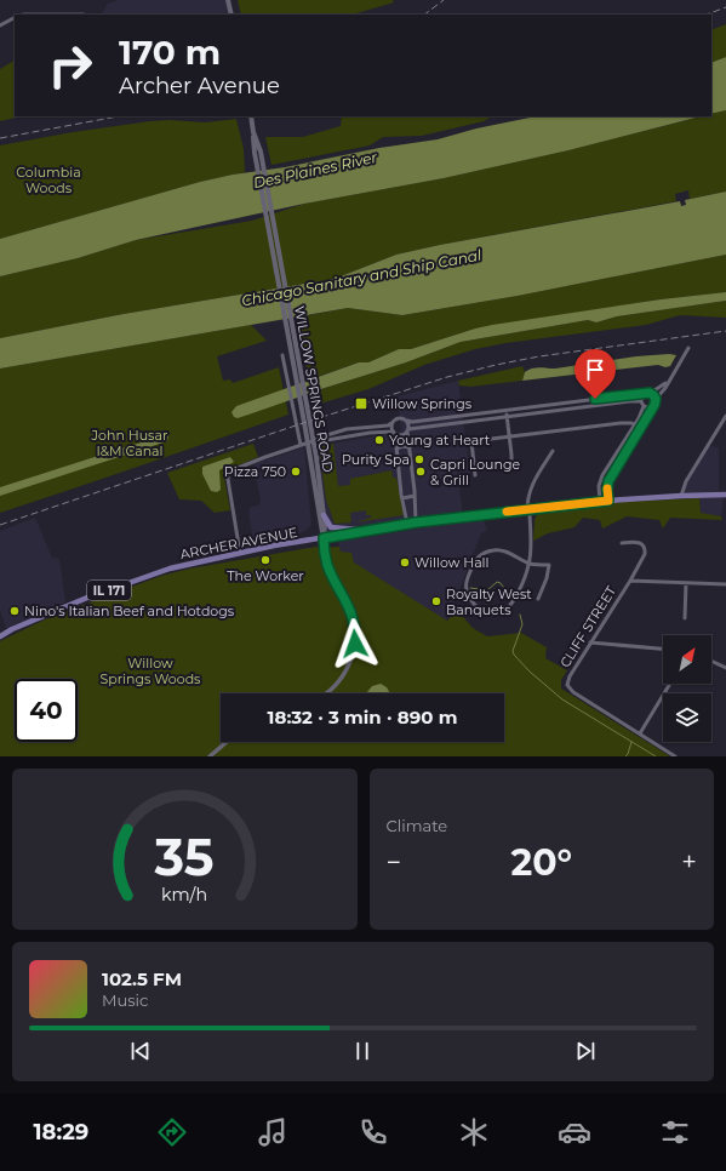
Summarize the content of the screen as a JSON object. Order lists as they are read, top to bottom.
{
  "streets": {
    "main road": ["WILLOW SPRINGS ROAD", "ARCHER AVENUE", "IL 171"],
    "street": ["CLIFF STREET"]
  },
  "crossings": [
    ["WILLOW SPRINGS ROAD", "ARCHER AVENUE"]
  ],
  "water": ["Des Plaines River", "Chicago Sanitary and Ship Canal"],
  "parks": ["Columbia Woods", "John Husar I&M Canal", "Willow Springs Woods"],
  "places": {
    "transit": ["Willow Springs"],
    "other": [
      "Young at Heart",
      "Purity Spa",
      "Pizza 750",
      "Capri Lounge & Grill",
      "The Worker",
      "Willow Hall",
      "Royalty West Banquets",
      "Nino's Italian Beef and Hotdogs"
    ]
  },
  "north": "top right",
  "page": {
    "turn": ["170 m", "Archer Avenue"],
    "limit": "40",
    "trip": "18:32 · 3 min · 890 m",
    "tile": "Climate",
    "heat": ["−", "20°", "+"],
    "song": ["102.5 FM", "Music"],
    "tabs": "18:29",
    "gauge": ["35", "km/h"]
  }
}
